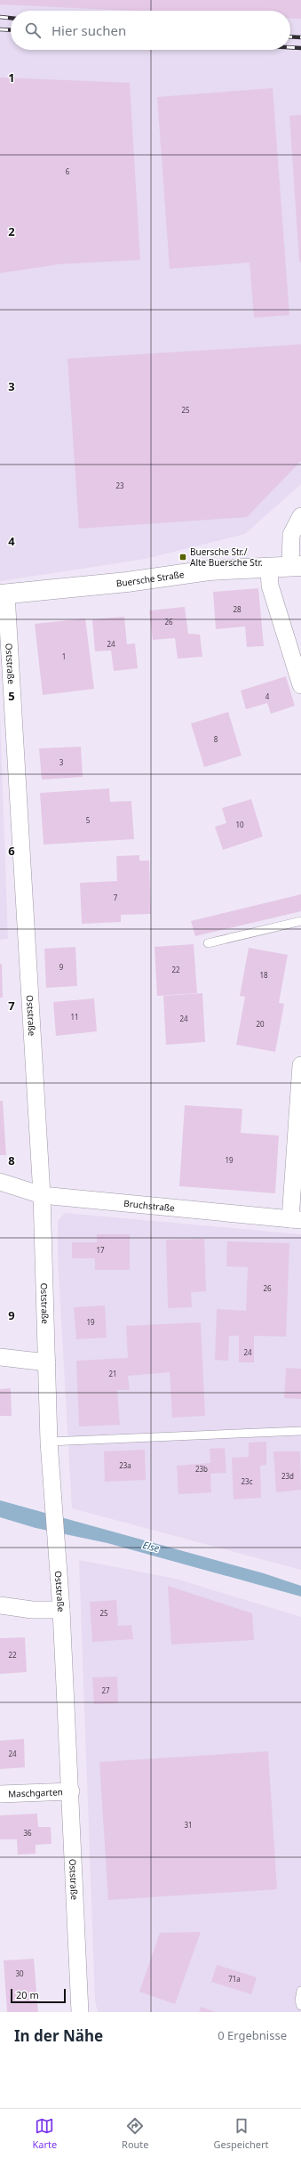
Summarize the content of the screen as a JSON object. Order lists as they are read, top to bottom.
{
  "streets": {
    "main road": ["Buersche Straße"],
    "street": ["Oststraße", "Bruchstraße", "Maschgarten"]
  },
  "crossings": [
    ["Buersche Straße", "Oststraße"],
    ["Oststraße", "Bruchstraße"],
    ["Oststraße", "Maschgarten"]
  ],
  "water": ["Else"],
  "places": {
    "transit": ["Buersche Str./ Alte Buersche Str."]
  },
  "house_numbers": [
    "6",
    "25",
    "23",
    "28",
    "26",
    "24",
    "1",
    "4",
    "8",
    "3",
    "5",
    "10",
    "7",
    "9",
    "22",
    "18",
    "11",
    "24",
    "20",
    "19",
    "17",
    "26",
    "19",
    "24",
    "21",
    "23a",
    "23b",
    "23d",
    "23c",
    "25",
    "22",
    "27",
    "24",
    "31",
    "36",
    "30",
    "71a"
  ],
  "scale_bar": "20 m",
  "page": {
    "search": "Hier suchen",
    "scale": "20 m",
    "heading": ["In der Nähe", "0 Ergebnisse"],
    "nav": ["Karte", "Route", "Gespeichert"]
  },
  "grid": {
    "rows": [
      "1",
      "2",
      "3",
      "4",
      "5",
      "6",
      "7",
      "8",
      "9"
    ]
  }
}
